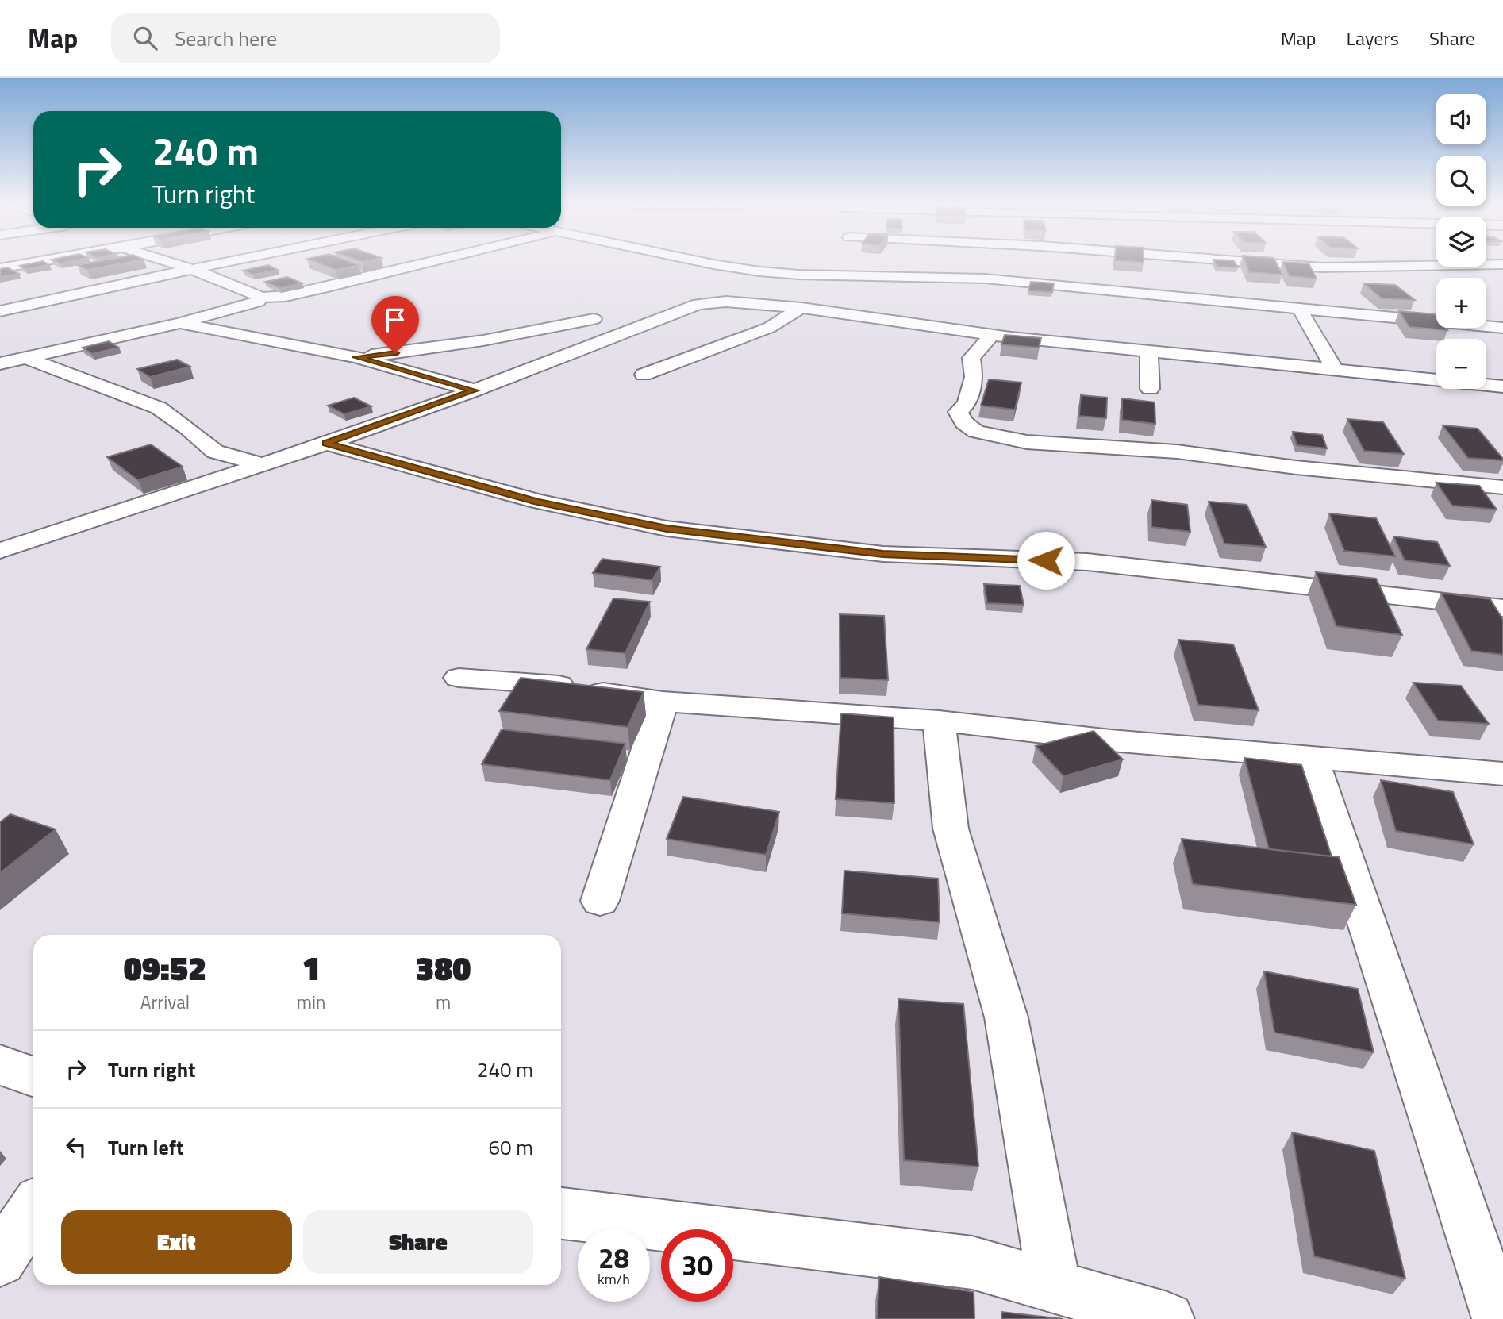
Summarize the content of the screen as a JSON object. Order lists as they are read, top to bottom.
{
  "page": {
    "header": "Map",
    "search": "Search here",
    "nav": ["Map", "Layers", "Share"],
    "map_buttons": ["+", "−"],
    "turn": ["240 m", "Turn right"],
    "eta": [
      "09:52",
      "Arrival",
      "1",
      "min",
      "380",
      "m"
    ],
    "list": [
      {
        "name": "Turn right",
        "value": "240 m"
      },
      {
        "name": "Turn left",
        "value": "60 m"
      }
    ],
    "buttons": ["Exit", "Share"],
    "speed": "28 km/h",
    "limit": "30"
  }
}
